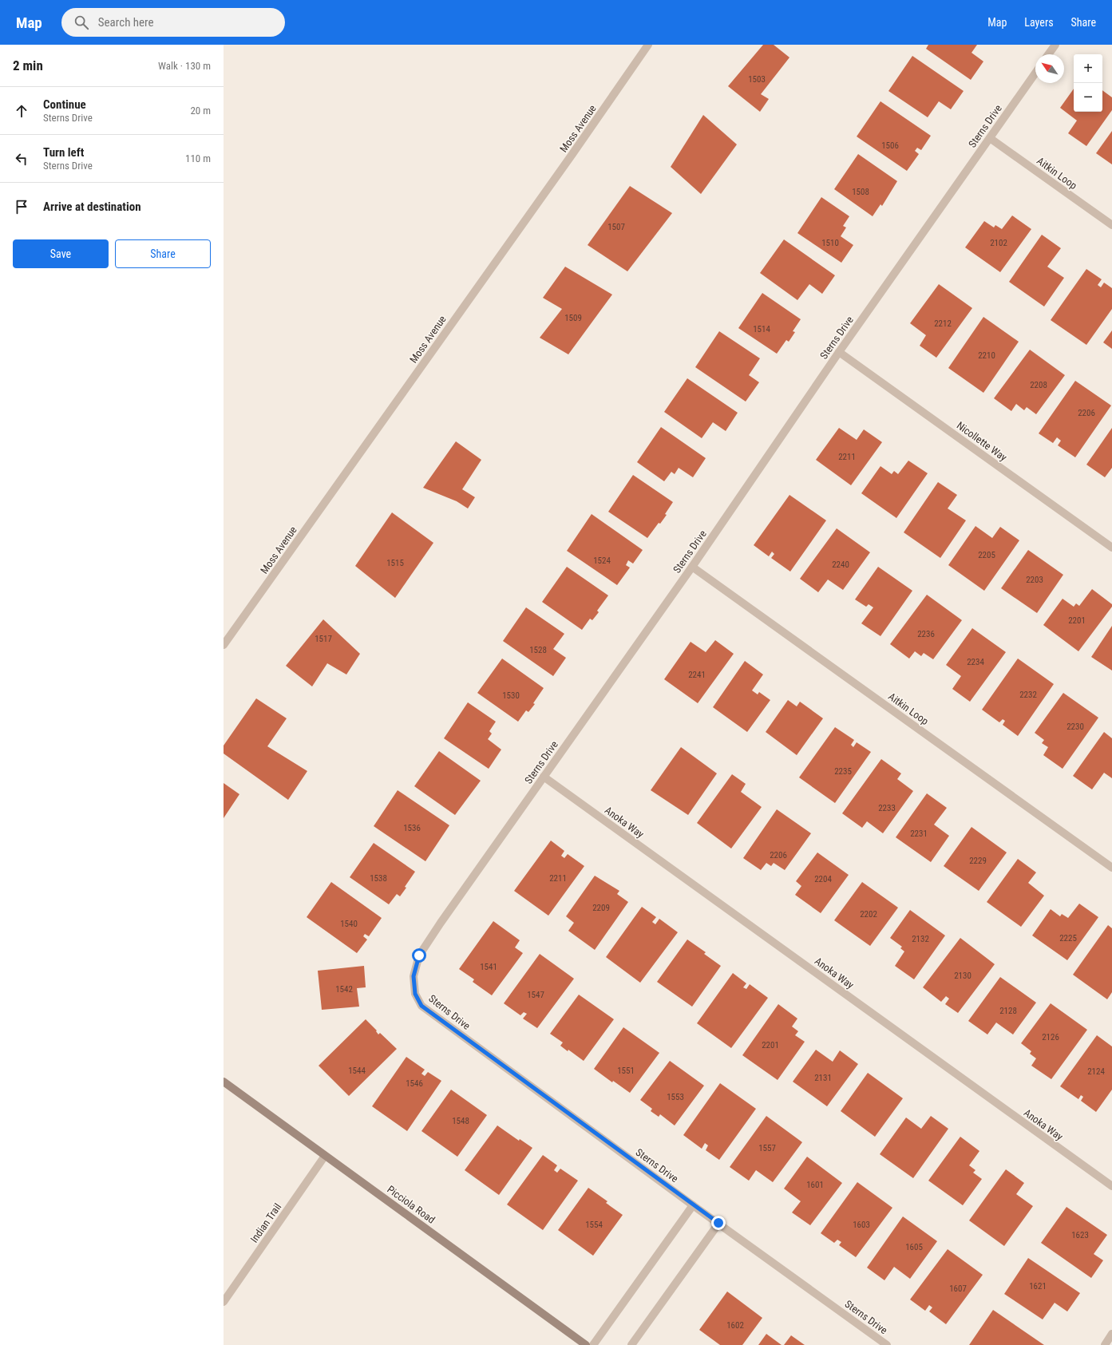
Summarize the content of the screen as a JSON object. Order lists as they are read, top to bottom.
{
  "streets": {
    "street": [
      "Sterns Drive",
      "Moss Avenue",
      "Aitkin Loop",
      "Nicollette Way",
      "Anoka Way",
      "Picciola Road",
      "Indian Trail"
    ]
  },
  "crossings": [
    ["Sterns Drive", "Aitkin Loop"],
    ["Sterns Drive", "Nicollette Way"],
    ["Sterns Drive", "Anoka Way"],
    ["Picciola Road", "Indian Trail"]
  ],
  "house_numbers": [
    "1503",
    "1506",
    "1508",
    "1507",
    "1510",
    "2102",
    "1509",
    "2212",
    "1514",
    "2210",
    "2208",
    "2206",
    "2211",
    "2205",
    "1524",
    "1515",
    "2240",
    "2203",
    "2201",
    "2236",
    "1517",
    "1528",
    "2234",
    "2241",
    "2232",
    "1530",
    "2230",
    "2235",
    "2233",
    "1536",
    "2231",
    "2206",
    "2229",
    "1538",
    "2211",
    "2204",
    "2209",
    "2202",
    "1540",
    "2225",
    "2132",
    "1541",
    "2130",
    "1542",
    "1547",
    "2128",
    "2126",
    "2201",
    "1544",
    "1551",
    "2124",
    "2131",
    "1546",
    "1553",
    "1548",
    "1557",
    "1601",
    "1554",
    "1603",
    "1623",
    "1605",
    "1621",
    "1607",
    "1602"
  ],
  "north": "top left",
  "page": {
    "header": "Map",
    "search": "Search here",
    "nav": ["Map", "Layers", "Share"],
    "heading": ["2 min", "Walk · 130 m"],
    "map_buttons": ["+", "−"],
    "list": [
      ["Continue", "Sterns Drive", "20 m"],
      ["Turn left", "Sterns Drive", "110 m"],
      "Arrive at destination"
    ],
    "buttons": ["Save", "Share"]
  }
}
